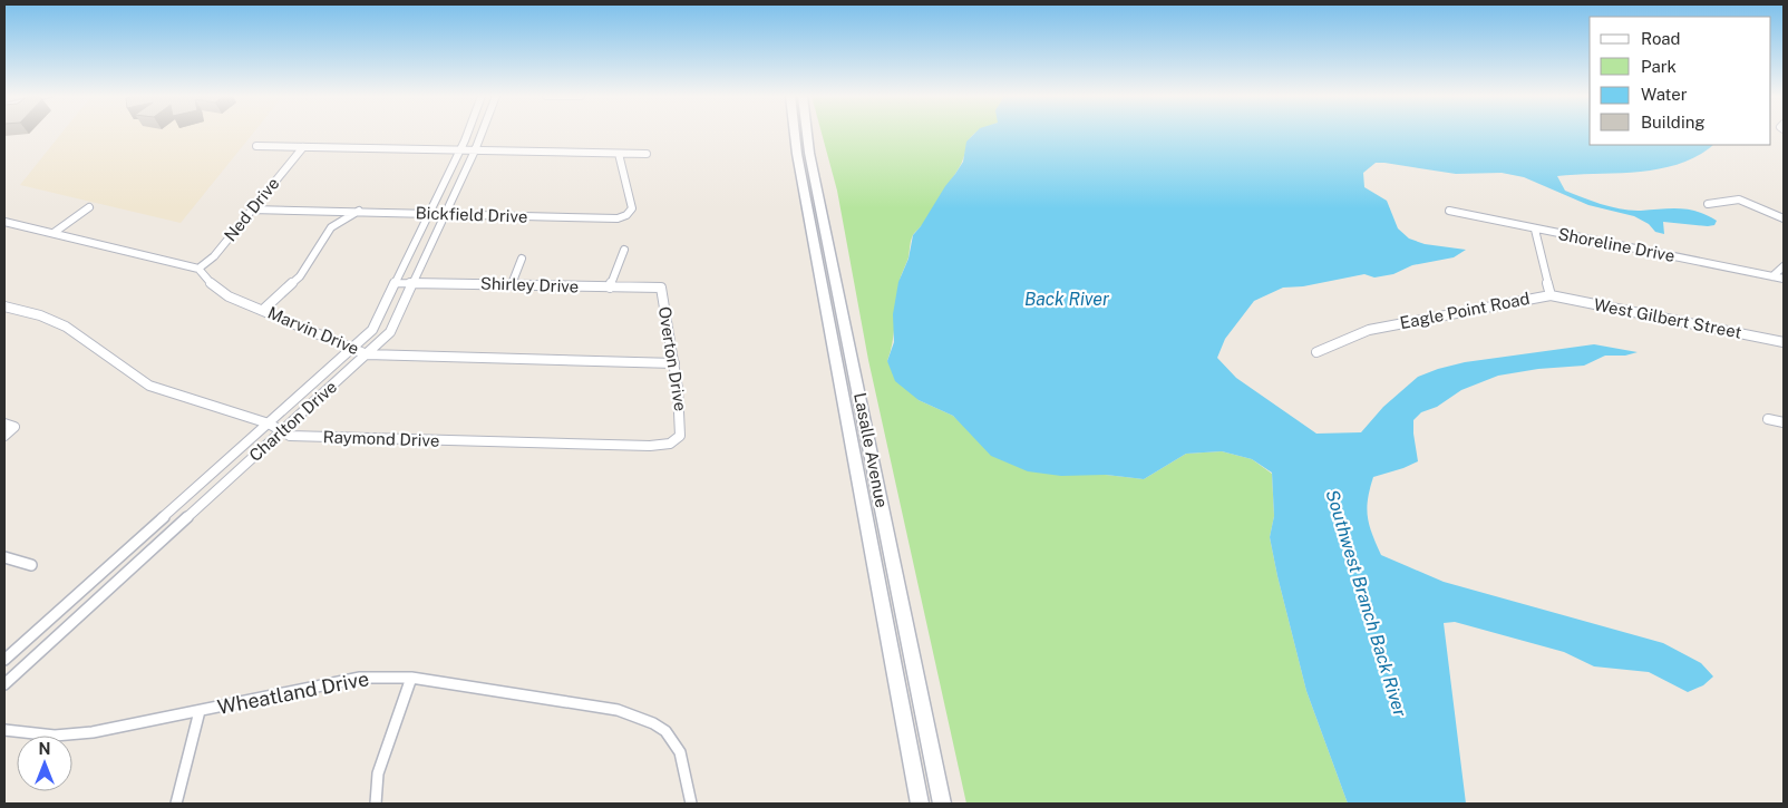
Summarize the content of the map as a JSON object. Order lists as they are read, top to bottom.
{
  "streets": {
    "main road": ["Lasalle Avenue"],
    "street": [
      "Ned Drive",
      "Bickfield Drive",
      "Shoreline Drive",
      "Shirley Drive",
      "Eagle Point Road",
      "West Gilbert Street",
      "Marvin Drive",
      "Overton Drive",
      "Charlton Drive",
      "Raymond Drive",
      "Wheatland Drive"
    ]
  },
  "crossings": [
    ["Ned Drive", "Bickfield Drive"],
    ["Ned Drive", "Marvin Drive"],
    ["Bickfield Drive", "Charlton Drive"],
    ["Shoreline Drive", "Eagle Point Road"],
    ["Shirley Drive", "Overton Drive"],
    ["Shirley Drive", "Charlton Drive"],
    ["Eagle Point Road", "West Gilbert Street"],
    ["Marvin Drive", "Overton Drive"],
    ["Marvin Drive", "Charlton Drive"],
    ["Overton Drive", "Raymond Drive"],
    ["Charlton Drive", "Raymond Drive"]
  ],
  "water": ["Back River", "Southwest Branch Back River"],
  "legend": [
    "Road",
    "Park",
    "Water",
    "Building"
  ],
  "north": "top"
}
